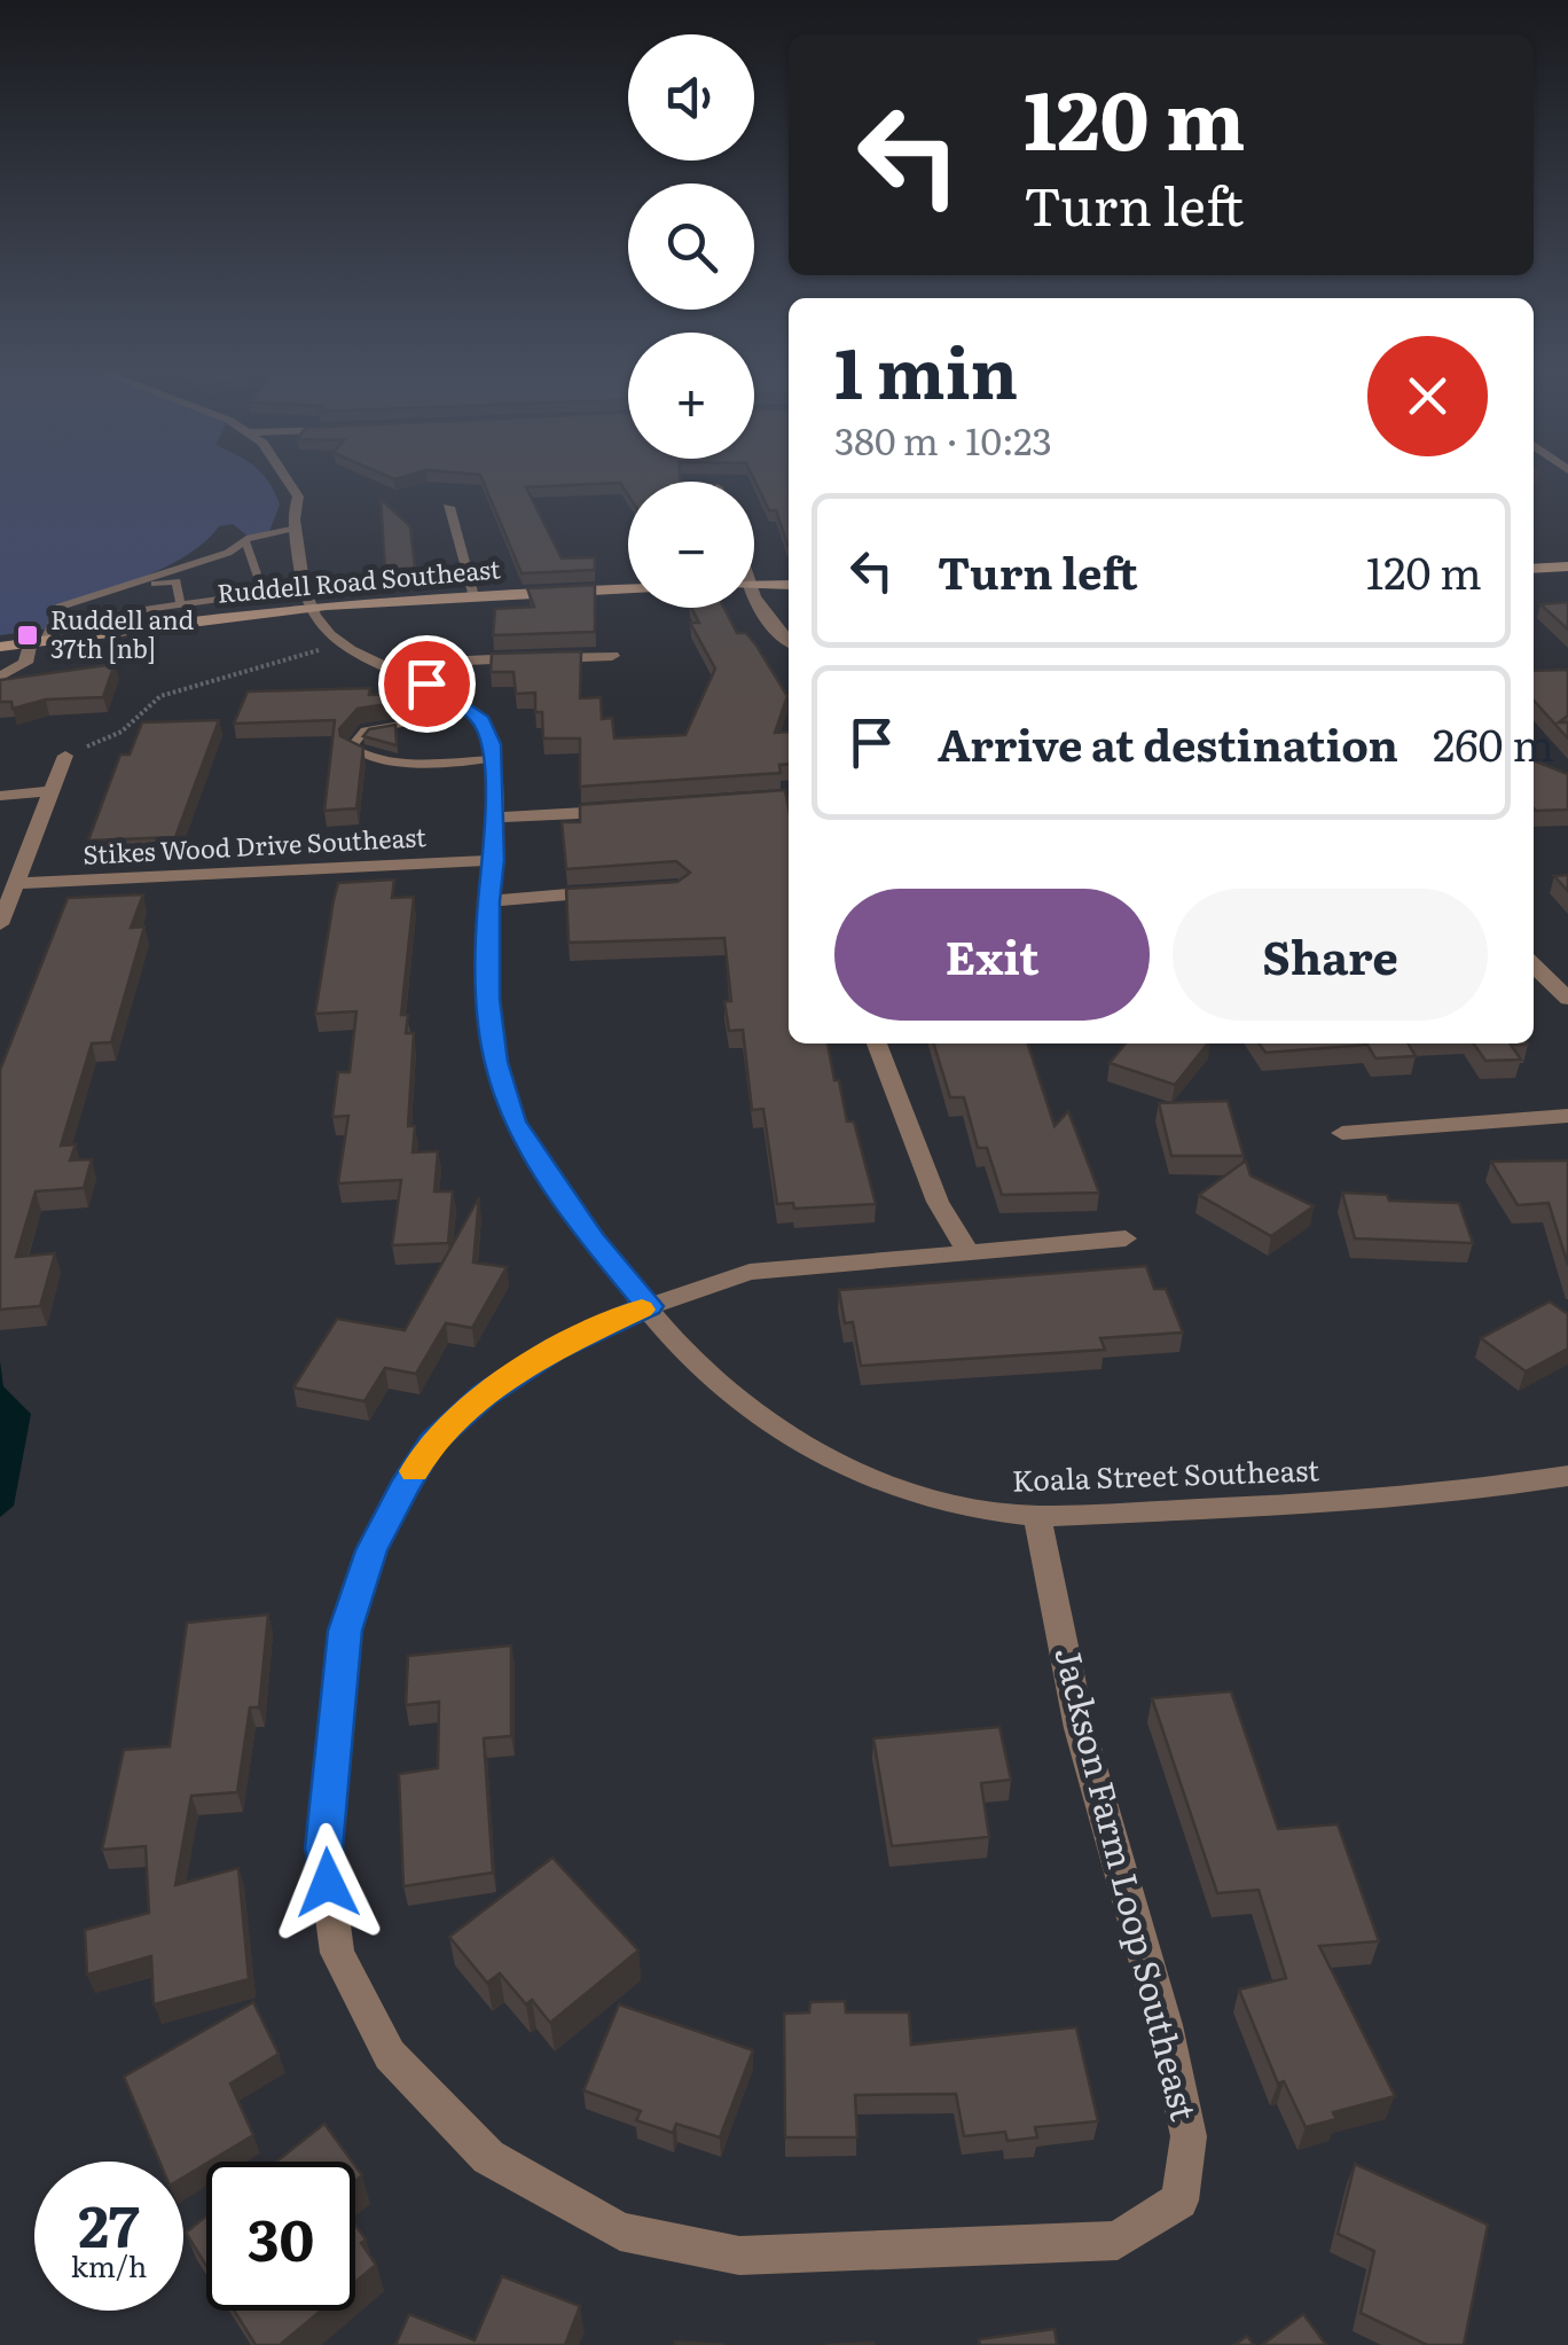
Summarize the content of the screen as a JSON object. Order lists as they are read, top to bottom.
{
  "streets": {
    "main road": ["Ruddell Road Southeast"],
    "street": ["Stikes Wood Drive Southeast", "Koala Street Southeast", "Jackson Farm Loop Southeast"]
  },
  "crossings": [
    ["Stikes Wood Drive Southeast", "Koala Street Southeast"],
    ["Koala Street Southeast", "Jackson Farm Loop Southeast"]
  ],
  "places": {
    "transit": ["Ruddell and 37th [nb]"]
  },
  "page": {
    "map_buttons": ["+", "−"],
    "turn": ["120 m", "Turn left"],
    "heading": ["1 min", "380 m · 10:23"],
    "list": [
      {
        "name": "Turn left",
        "value": "120 m"
      },
      {
        "name": "Arrive at destination",
        "value": "260 m"
      }
    ],
    "buttons": ["Exit", "Share"],
    "speed": "27 km/h",
    "limit": "30"
  }
}
